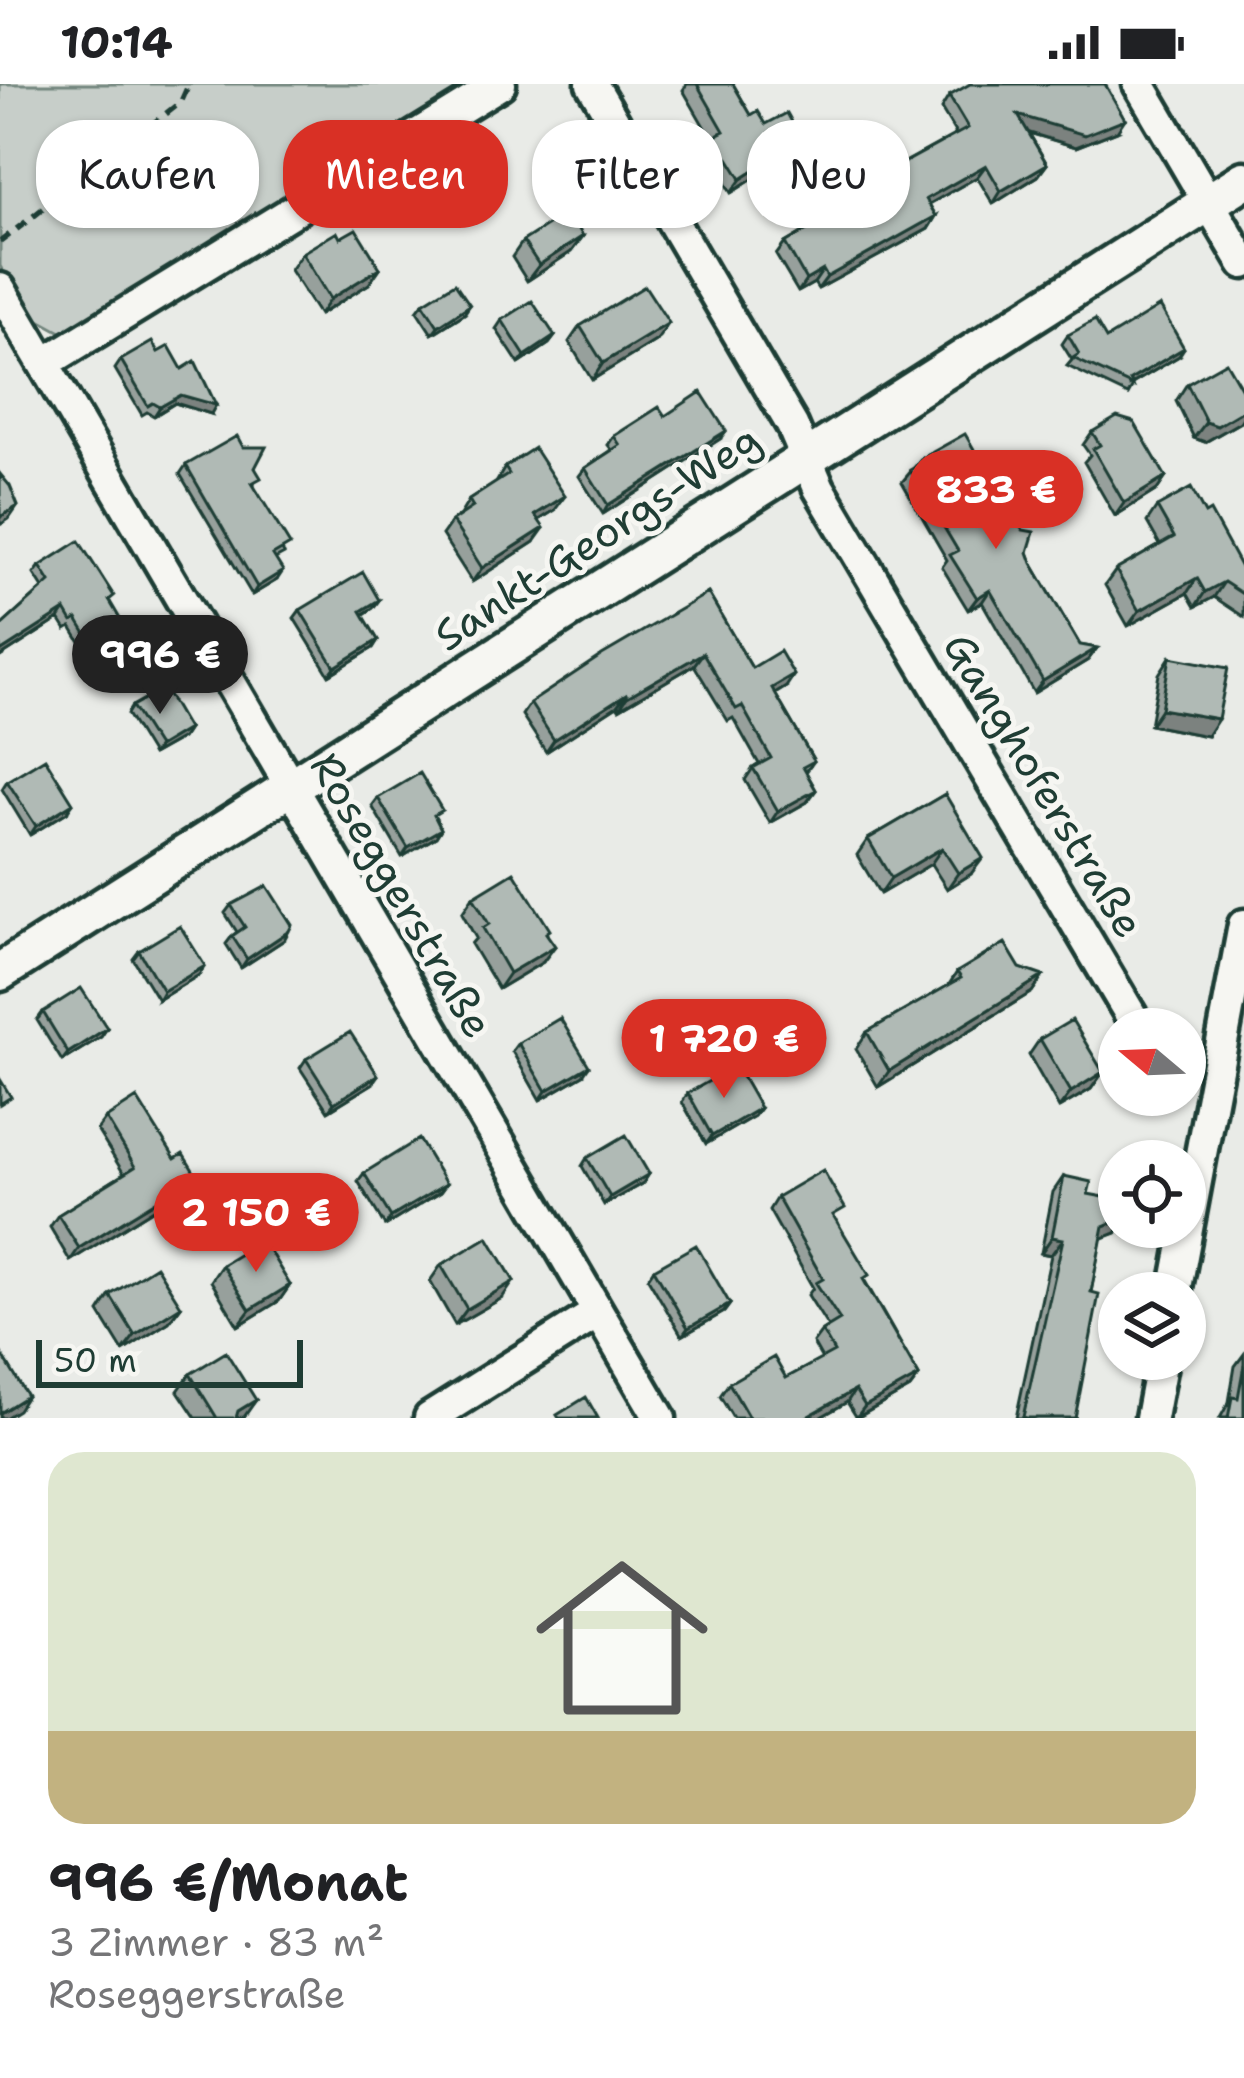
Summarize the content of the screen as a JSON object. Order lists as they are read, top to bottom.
{
  "streets": {
    "street": ["Sankt-Georgs-Weg", "Ganghoferstraße", "Roseggerstraße"]
  },
  "crossings": [
    ["Sankt-Georgs-Weg", "Ganghoferstraße"],
    ["Sankt-Georgs-Weg", "Roseggerstraße"]
  ],
  "scale_bar": "50 m",
  "north": "left",
  "page": {
    "status": "10:14",
    "chip": [
      "Kaufen",
      "Mieten",
      "Filter",
      "Neu"
    ],
    "price": [
      "833 €",
      "996 €",
      "1 720 €",
      "2 150 €"
    ],
    "scale": "50 m",
    "list": [
      {
        "name": "996 €/Monat",
        "note": "3 Zimmer · 83 m² · Roseggerstraße"
      }
    ]
  }
}
